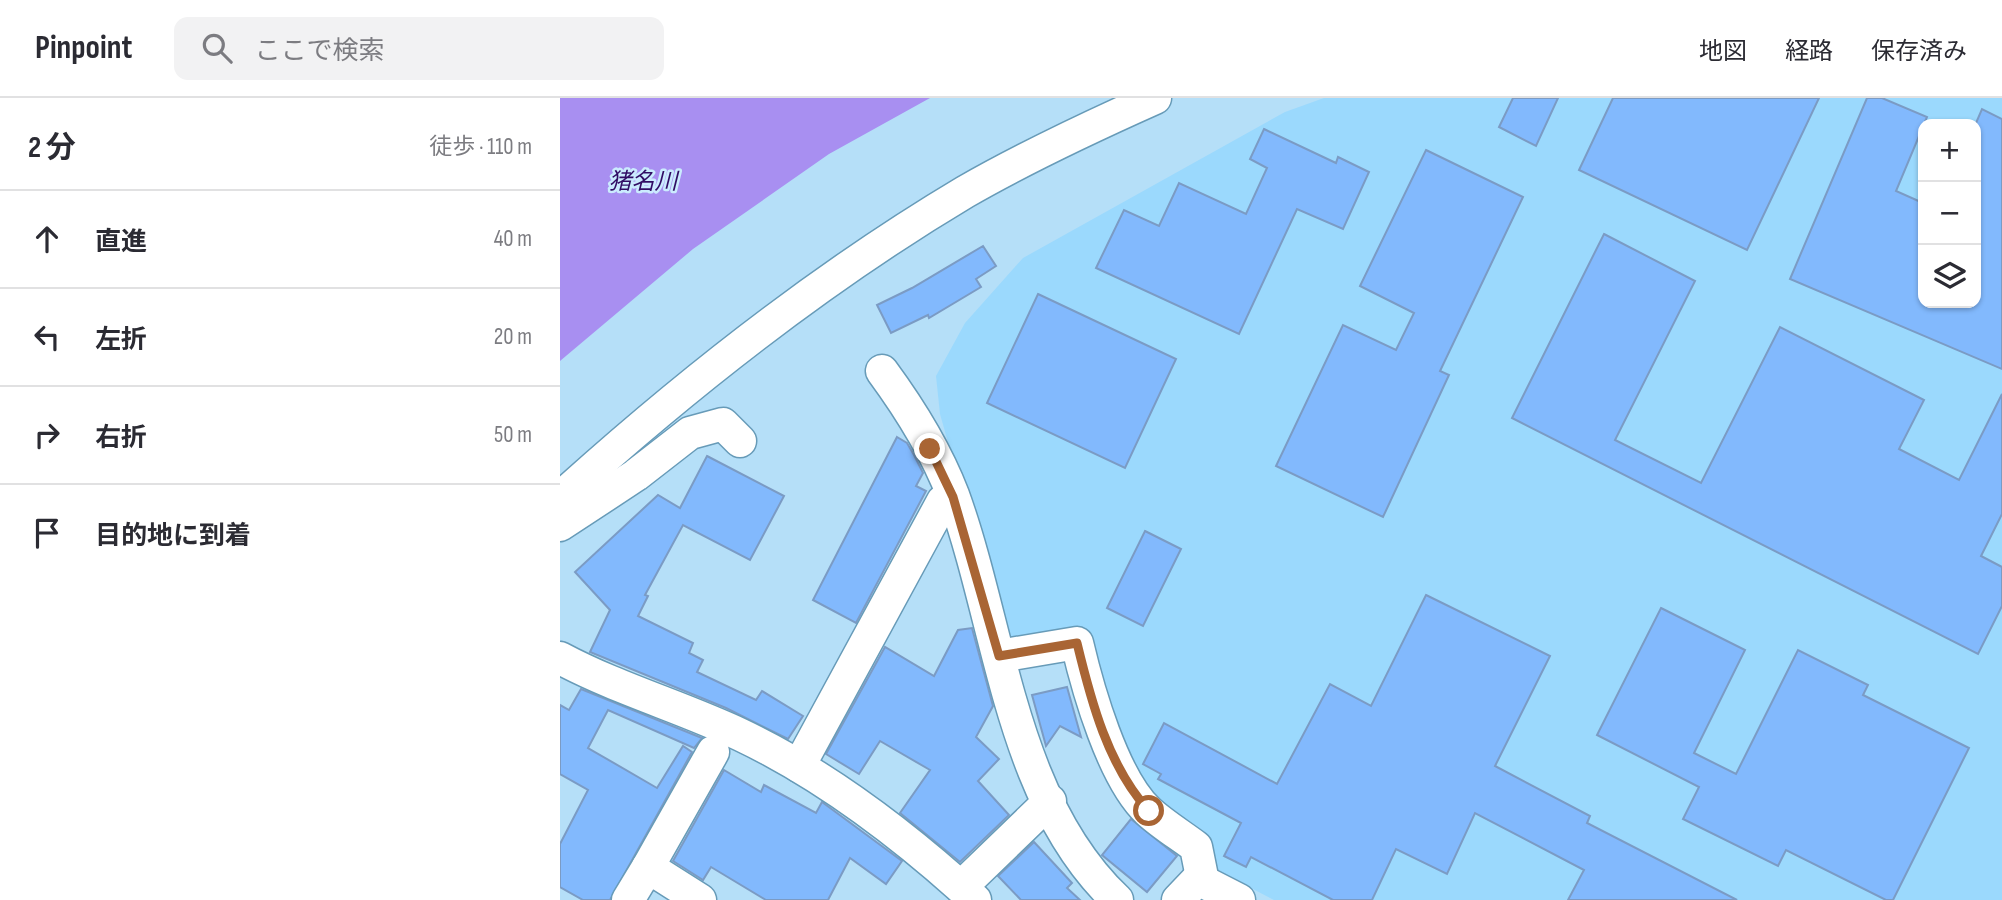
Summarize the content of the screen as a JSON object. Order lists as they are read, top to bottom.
{
  "water": ["猪名川"],
  "page": {
    "header": "Pinpoint",
    "search": "ここで検索",
    "nav": ["地図", "経路", "保存済み"],
    "heading": ["2 分", "徒歩 · 110 m"],
    "map_buttons": ["+", "−"],
    "list": [
      ["直進", "40 m"],
      ["左折", "20 m"],
      ["右折", "50 m"],
      "目的地に到着"
    ]
  }
}
